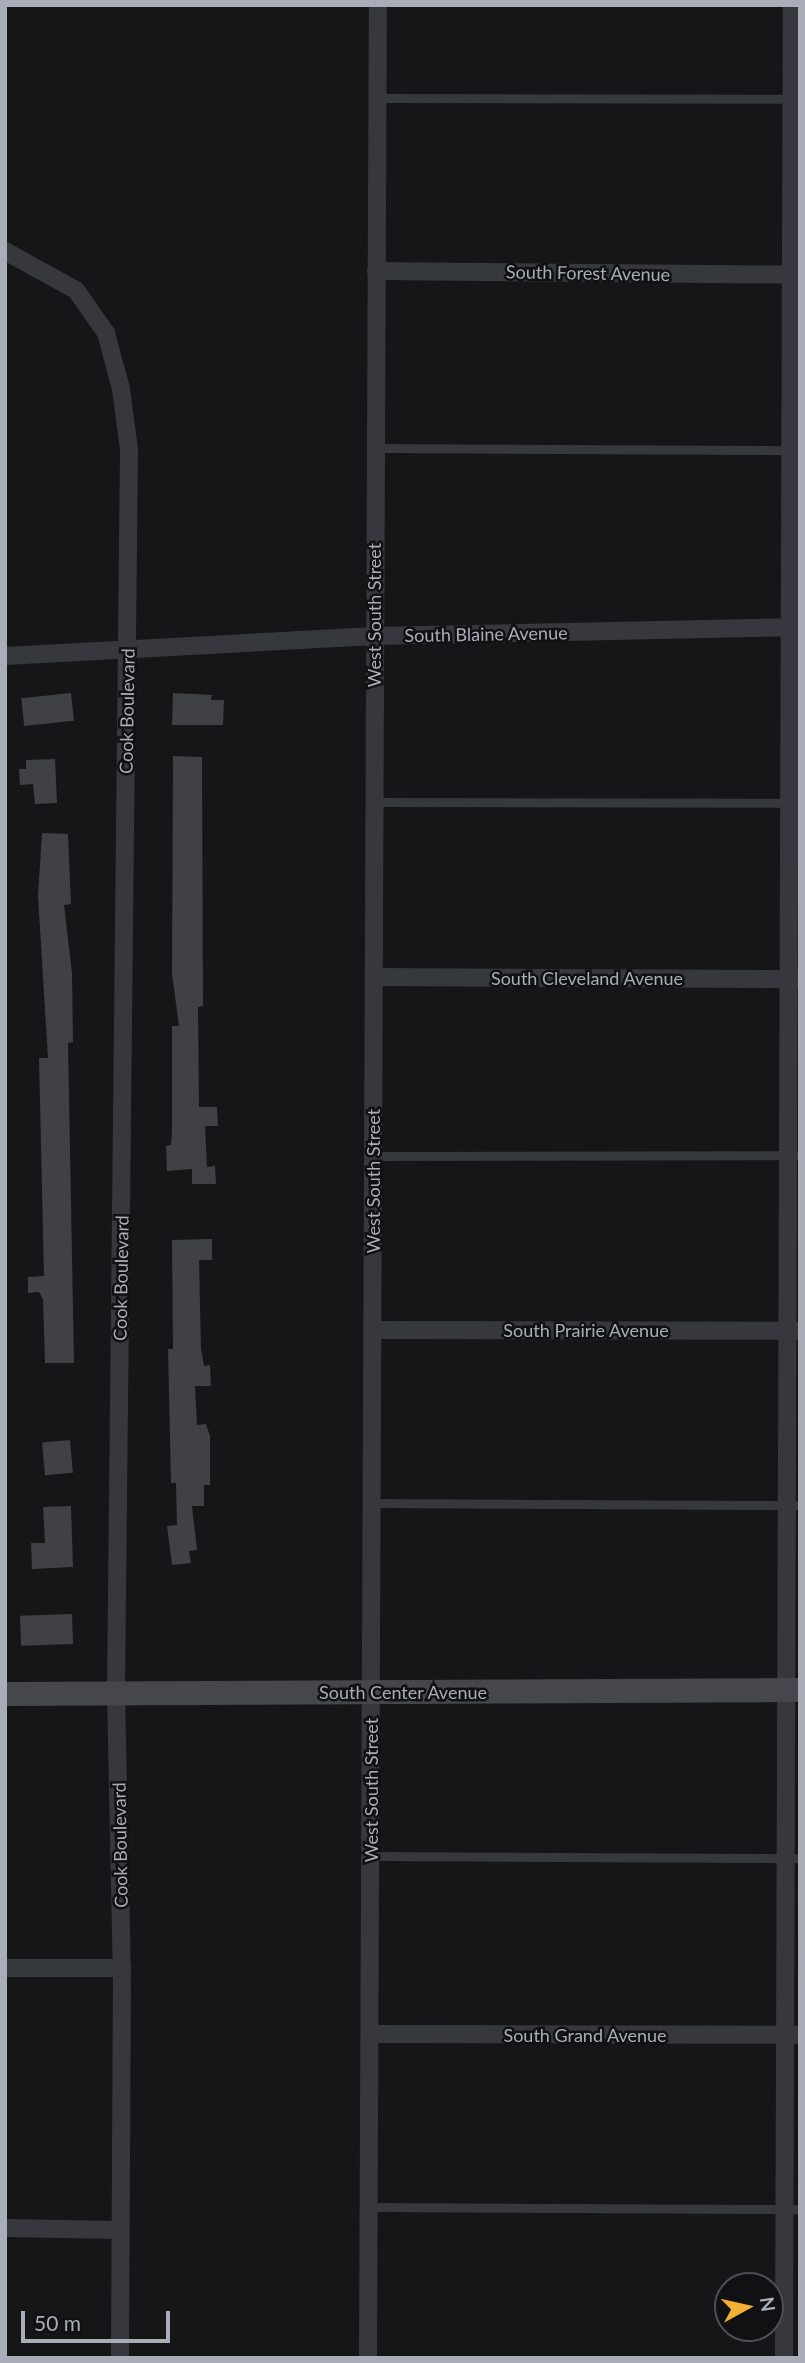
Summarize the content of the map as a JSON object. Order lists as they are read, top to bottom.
{
  "streets": {
    "street": [
      "South Forest Avenue",
      "West South Street",
      "South Blaine Avenue",
      "Cook Boulevard",
      "South Cleveland Avenue",
      "South Prairie Avenue",
      "South Center Avenue",
      "South Grand Avenue"
    ]
  },
  "crossings": [
    ["South Forest Avenue", "West South Street"],
    ["West South Street", "South Blaine Avenue"],
    ["West South Street", "South Cleveland Avenue"],
    ["West South Street", "South Prairie Avenue"],
    ["West South Street", "South Center Avenue"],
    ["West South Street", "South Grand Avenue"],
    ["South Blaine Avenue", "Cook Boulevard"],
    ["Cook Boulevard", "South Center Avenue"]
  ],
  "scale_bar": "50 m",
  "north": "right"
}
